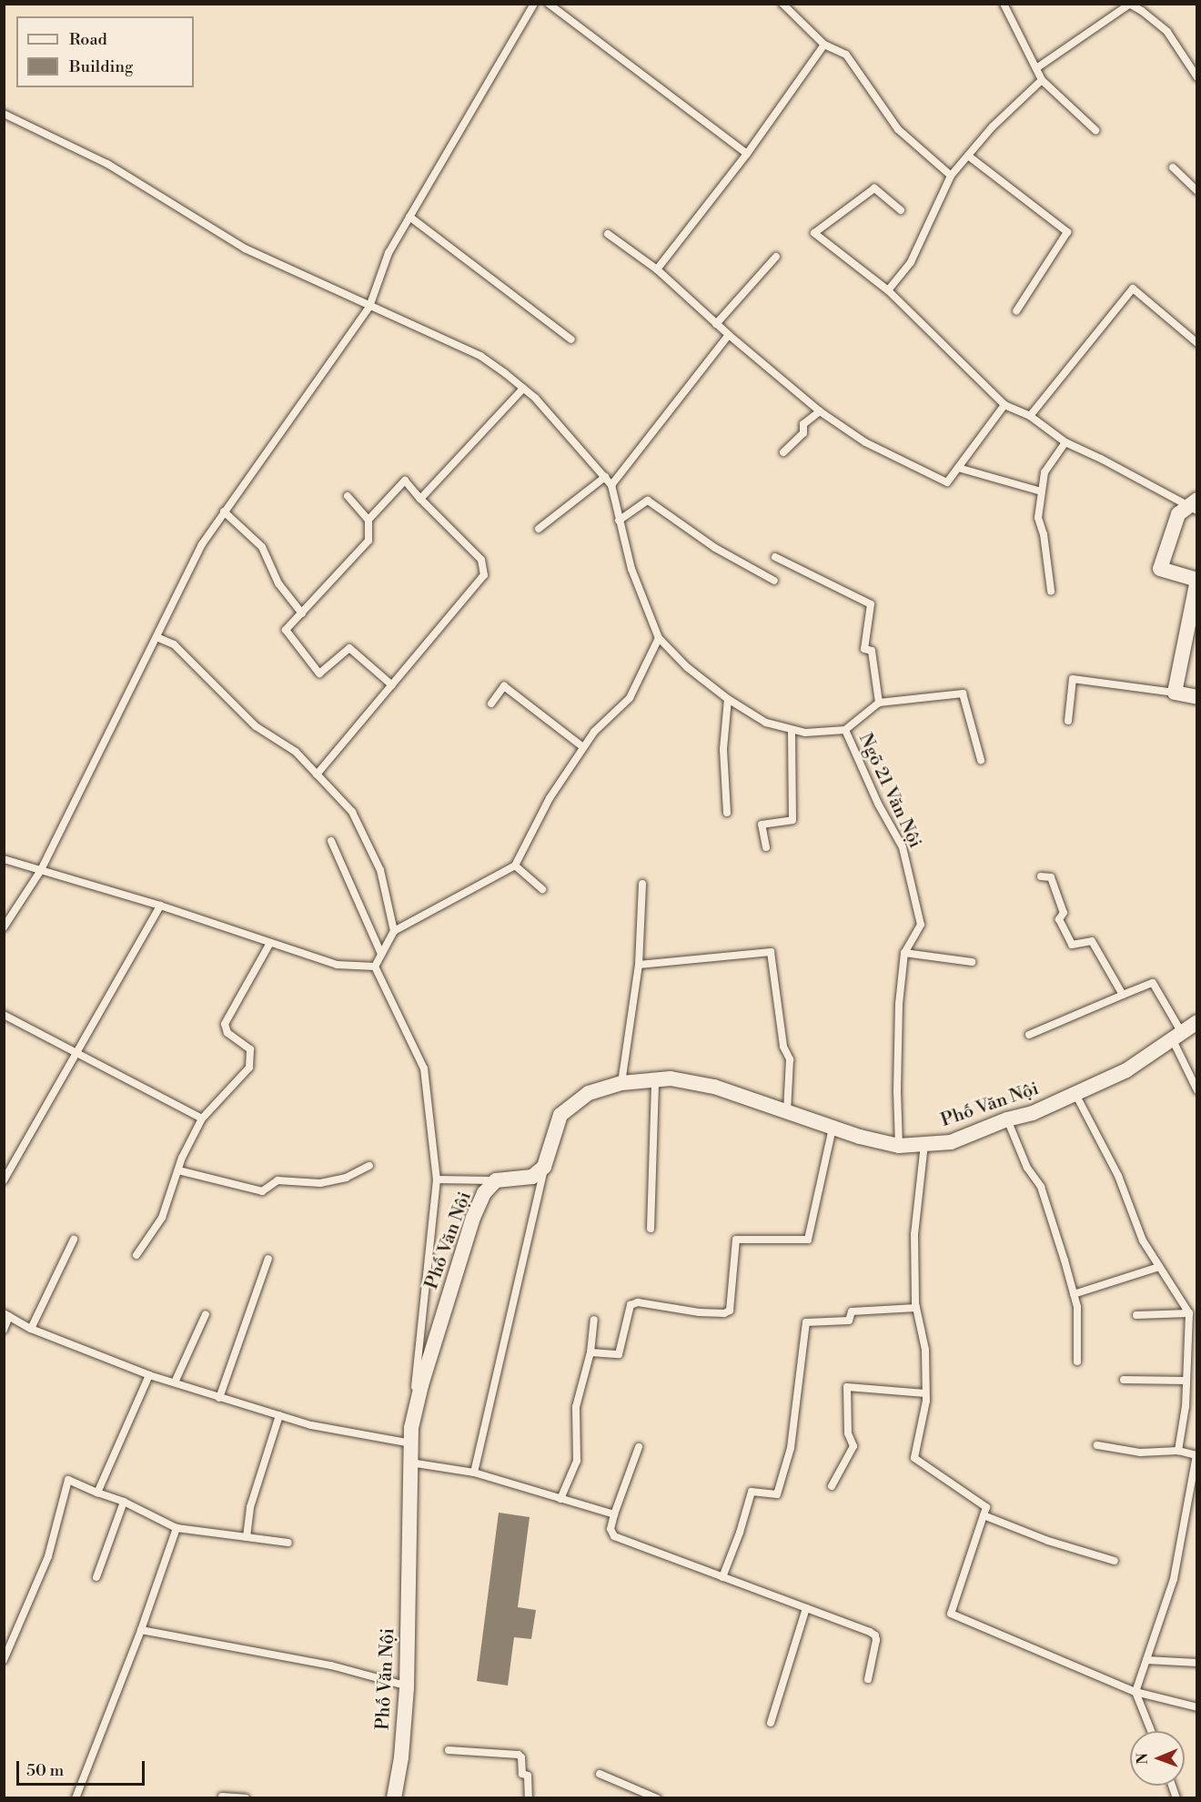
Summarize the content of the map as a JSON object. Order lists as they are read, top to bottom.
{
  "streets": {
    "street": ["Phố Văn Nội"],
    "lane": ["Ngõ 21 Văn Nội"]
  },
  "crossings": [
    ["Ngõ 21 Văn Nội", "Phố Văn Nội"]
  ],
  "legend": ["Road", "Building"],
  "scale_bar": "50 m",
  "north": "left"
}
